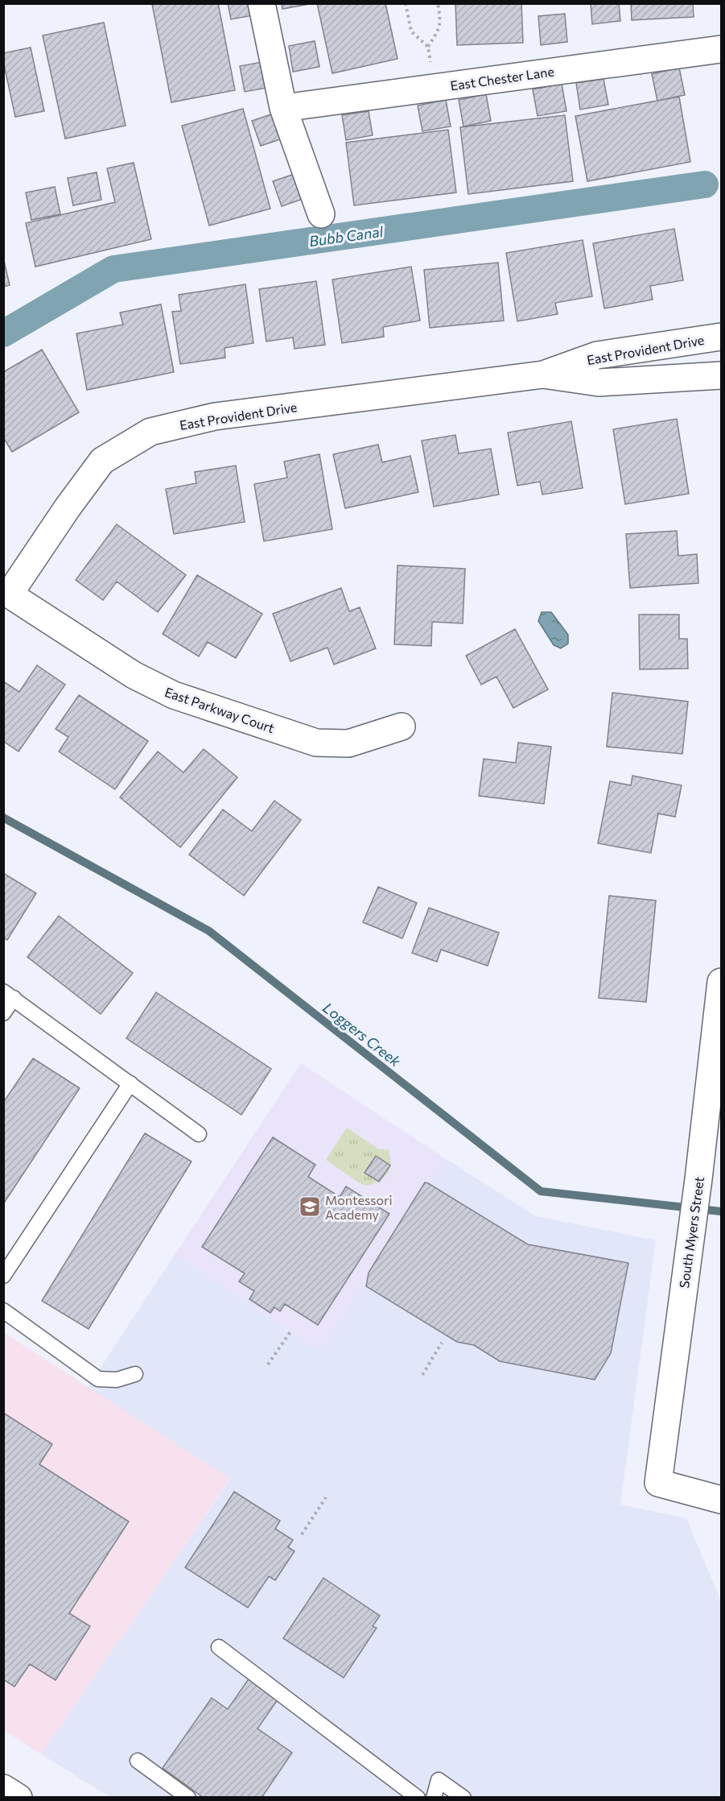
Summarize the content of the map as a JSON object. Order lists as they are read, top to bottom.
{
  "streets": {
    "street": [
      "East Chester Lane",
      "East Provident Drive",
      "East Parkway Court",
      "South Myers Street"
    ]
  },
  "crossings": [
    ["East Provident Drive", "East Parkway Court"]
  ],
  "water": ["Bubb Canal", "Loggers Creek"],
  "places": {
    "school or university": ["Montessori Academy"]
  }
}
